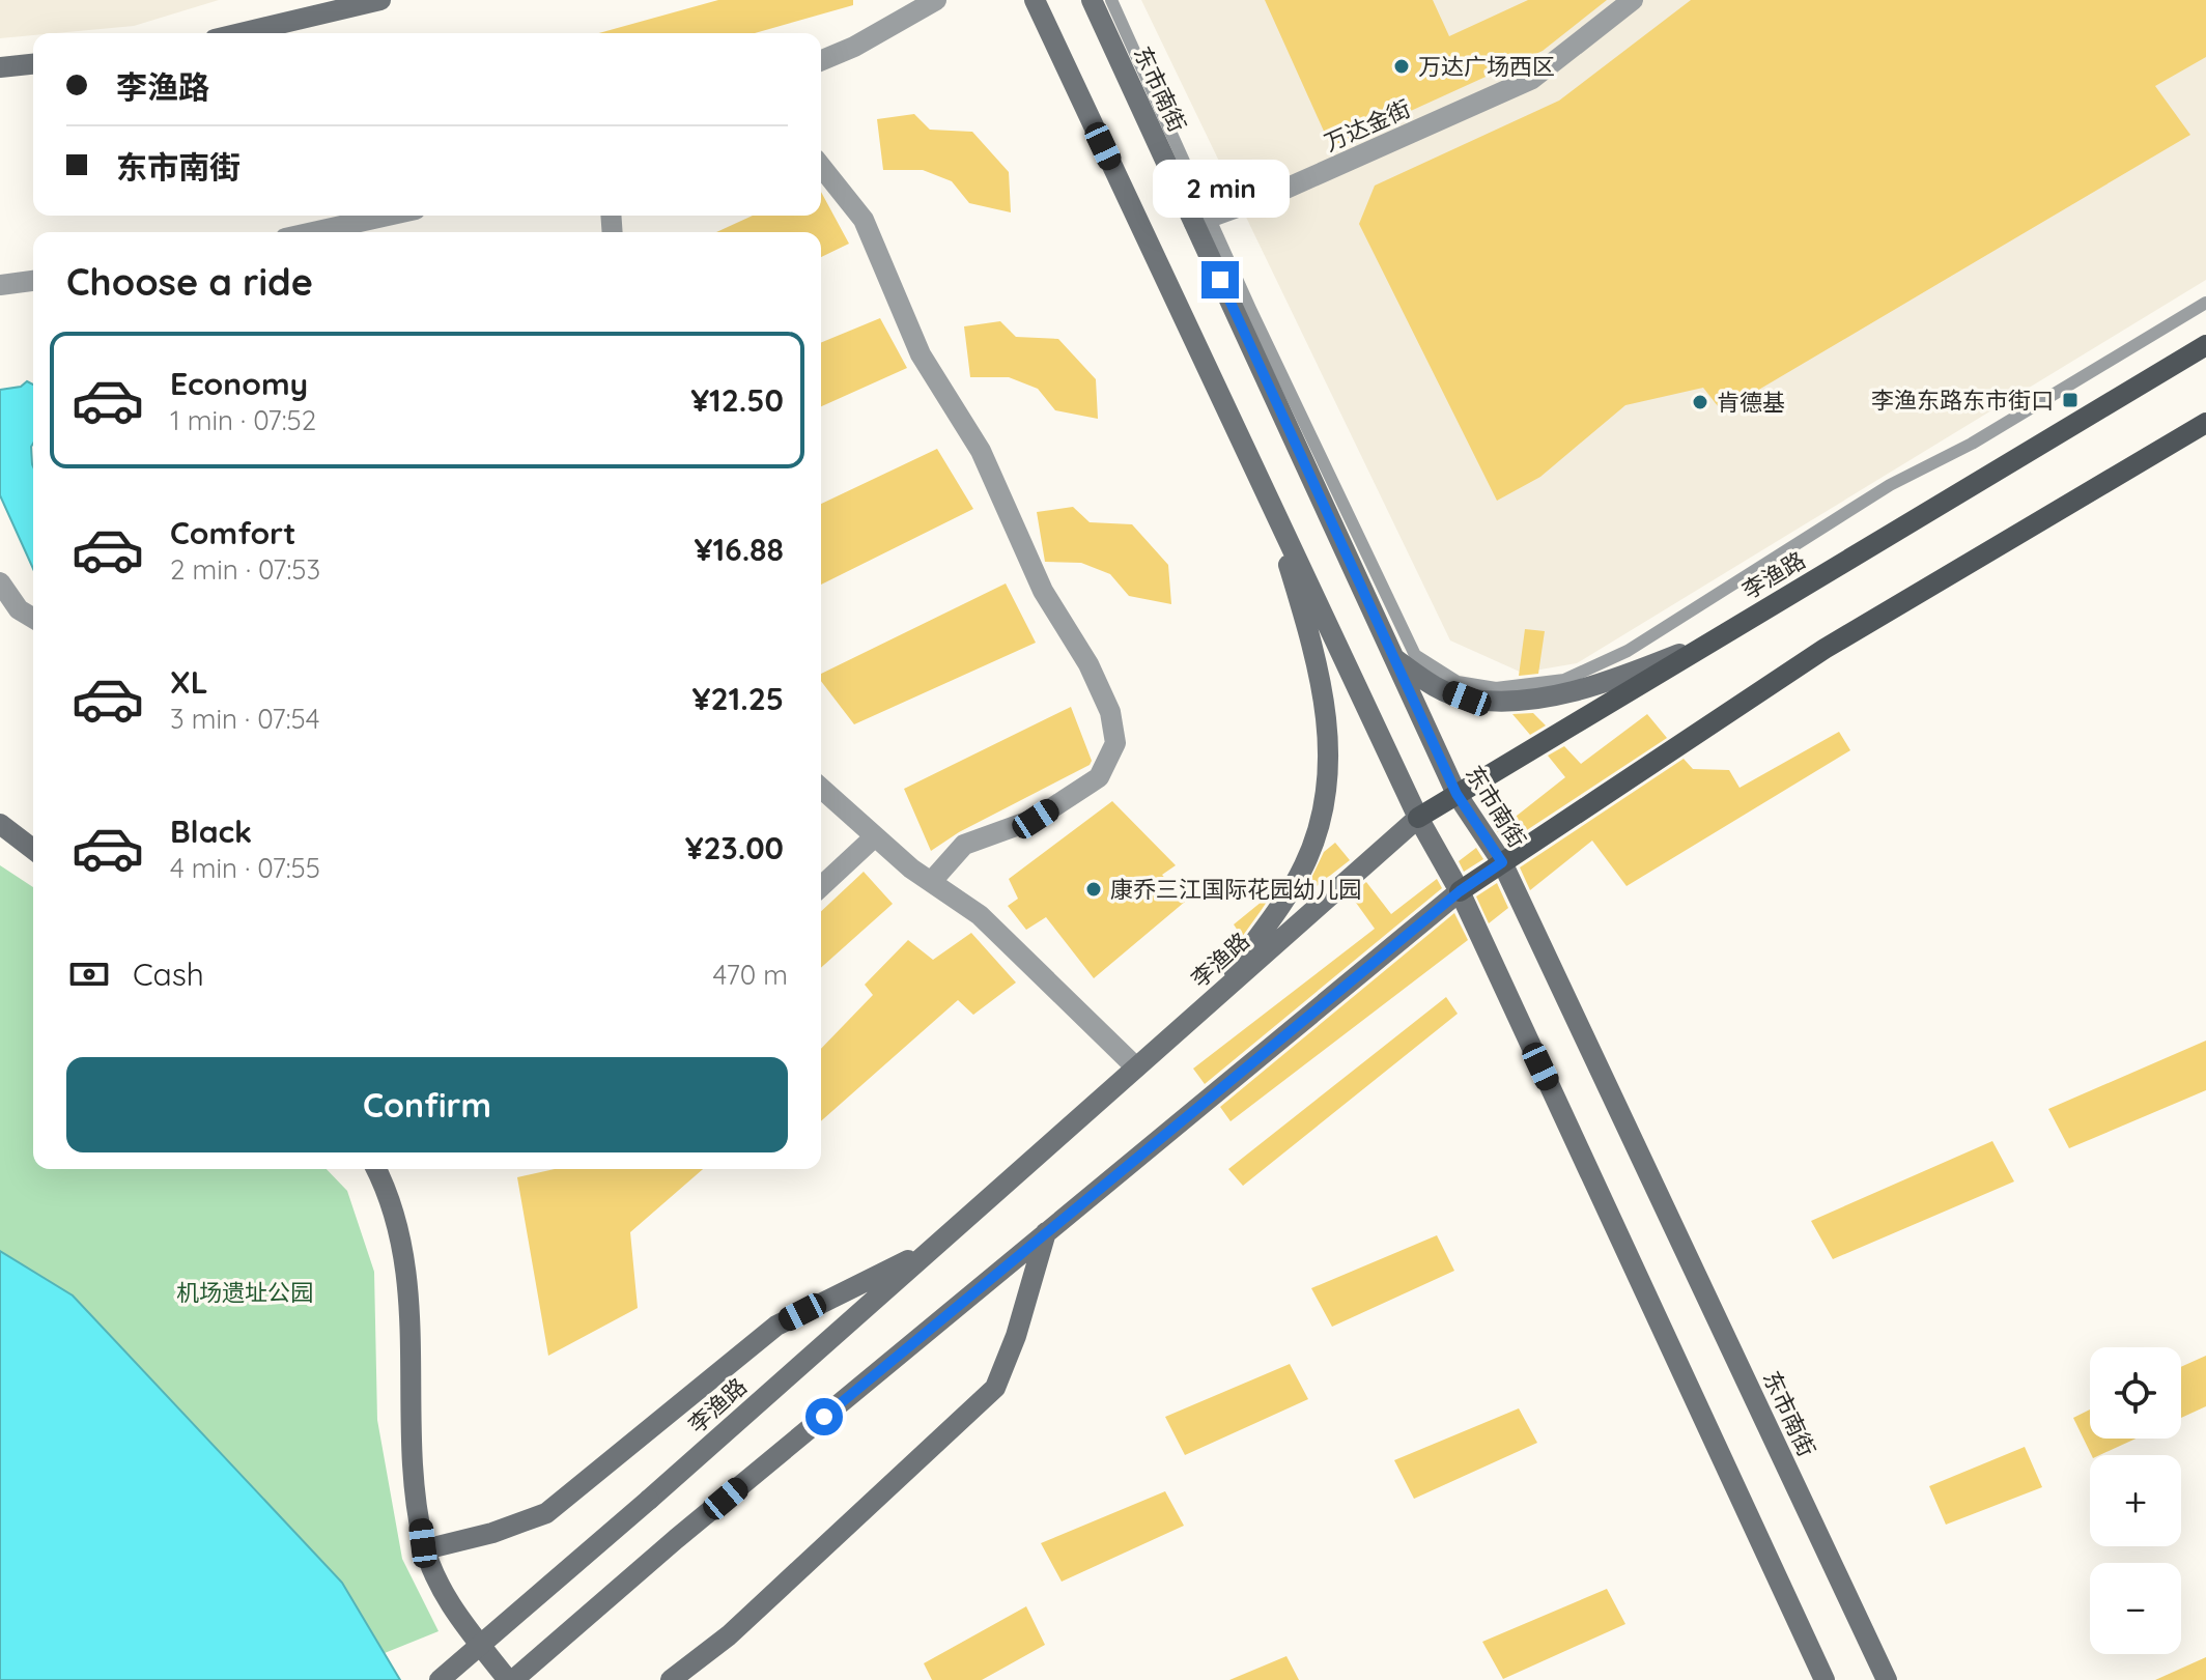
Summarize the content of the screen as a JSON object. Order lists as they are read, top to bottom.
{
  "streets": {
    "main road": ["东市南街", "李渔路"],
    "street": ["万达金街"]
  },
  "crossings": [
    ["东市南街", "万达金街"],
    ["东市南街", "李渔路"]
  ],
  "parks": ["机场遗址公园"],
  "places": {
    "other": ["万达广场西区", "肯德基", "康乔三江国际花园幼儿园"],
    "transit": ["李渔东路东市街口"]
  },
  "page": {
    "banner": ["李渔路", "东市南街"],
    "bubble": "2 min",
    "heading": "Choose a ride",
    "list": [
      {
        "name": "Economy",
        "note": "1 min · 07:52",
        "value": "¥12.50"
      },
      {
        "name": "Comfort",
        "note": "2 min · 07:53",
        "value": "¥16.88"
      },
      {
        "name": "XL",
        "note": "3 min · 07:54",
        "value": "¥21.25"
      },
      {
        "name": "Black",
        "note": "4 min · 07:55",
        "value": "¥23.00"
      }
    ],
    "pay": ["Cash", "470 m"],
    "buttons": "Confirm",
    "map_buttons": ["+", "−"]
  }
}
